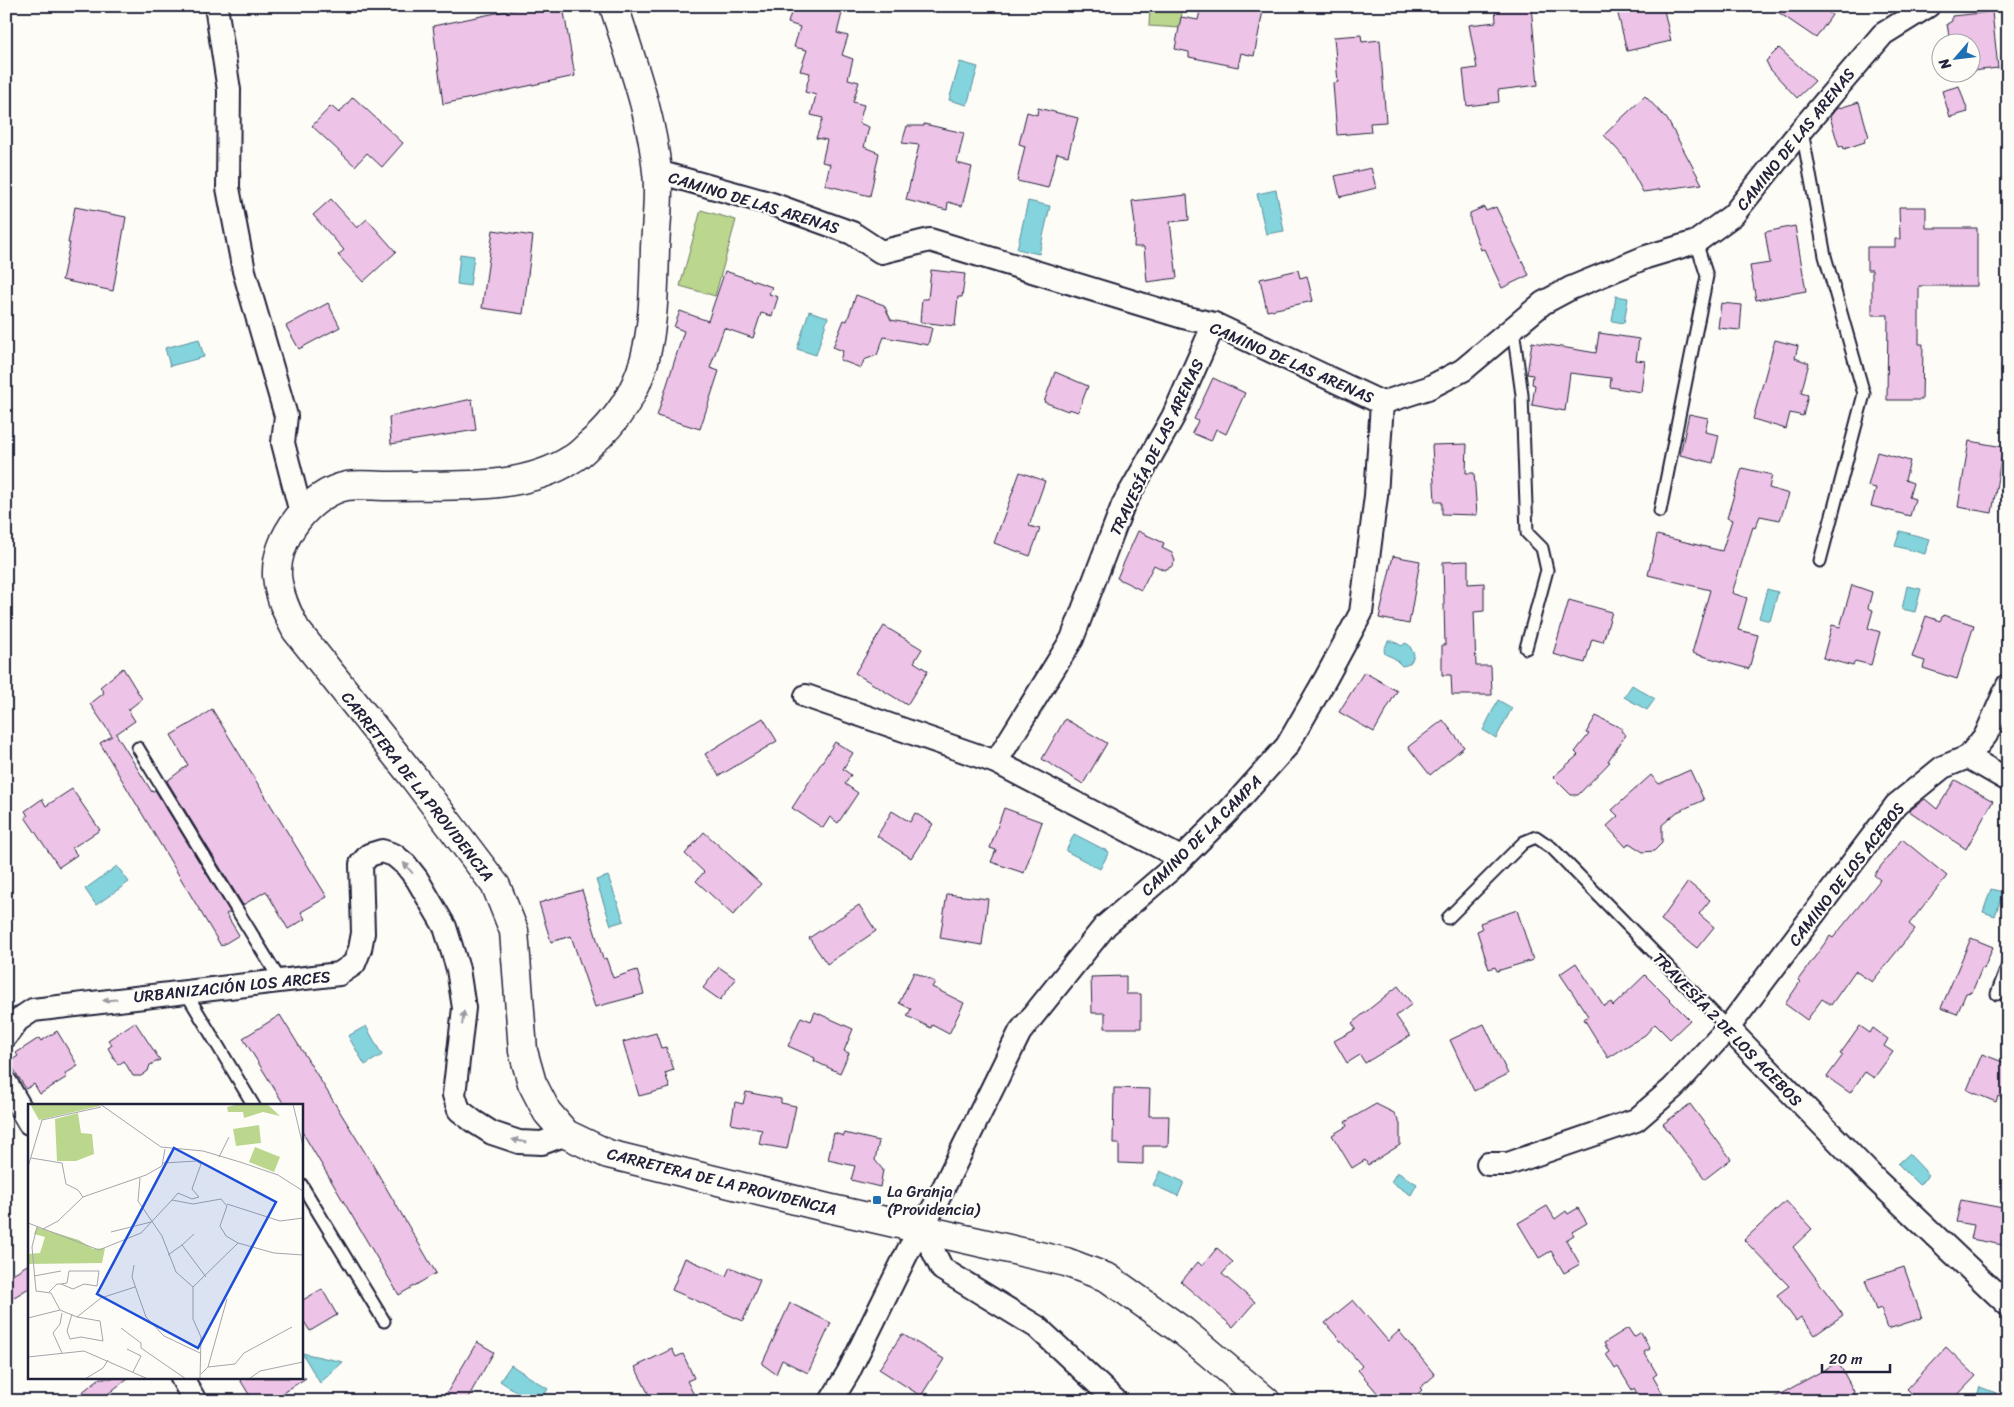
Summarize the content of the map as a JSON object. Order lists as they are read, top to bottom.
{
  "streets": {
    "street": [
      "CAMINO DE LAS ARENAS",
      "TRAVESÍA DE LAS ARENAS",
      "CARRETERA DE LA PROVIDENCIA",
      "CAMINO DE LA CAMPA",
      "CAMINO DE LOS ACEBOS",
      "URBANIZACIÓN LOS ARCES",
      "TRAVESÍA 2 DE LOS ACEBOS"
    ]
  },
  "crossings": [
    ["CAMINO DE LAS ARENAS", "TRAVESÍA DE LAS ARENAS"],
    ["CAMINO DE LAS ARENAS", "CARRETERA DE LA PROVIDENCIA"],
    ["CAMINO DE LAS ARENAS", "CAMINO DE LA CAMPA"],
    ["CARRETERA DE LA PROVIDENCIA", "CAMINO DE LA CAMPA"],
    ["CARRETERA DE LA PROVIDENCIA", "URBANIZACIÓN LOS ARCES"],
    ["CAMINO DE LOS ACEBOS", "TRAVESÍA 2 DE LOS ACEBOS"]
  ],
  "places": {
    "transit": ["La Granja (Providencia)"]
  },
  "scale_bar": "20 m",
  "north": "bottom left"
}
